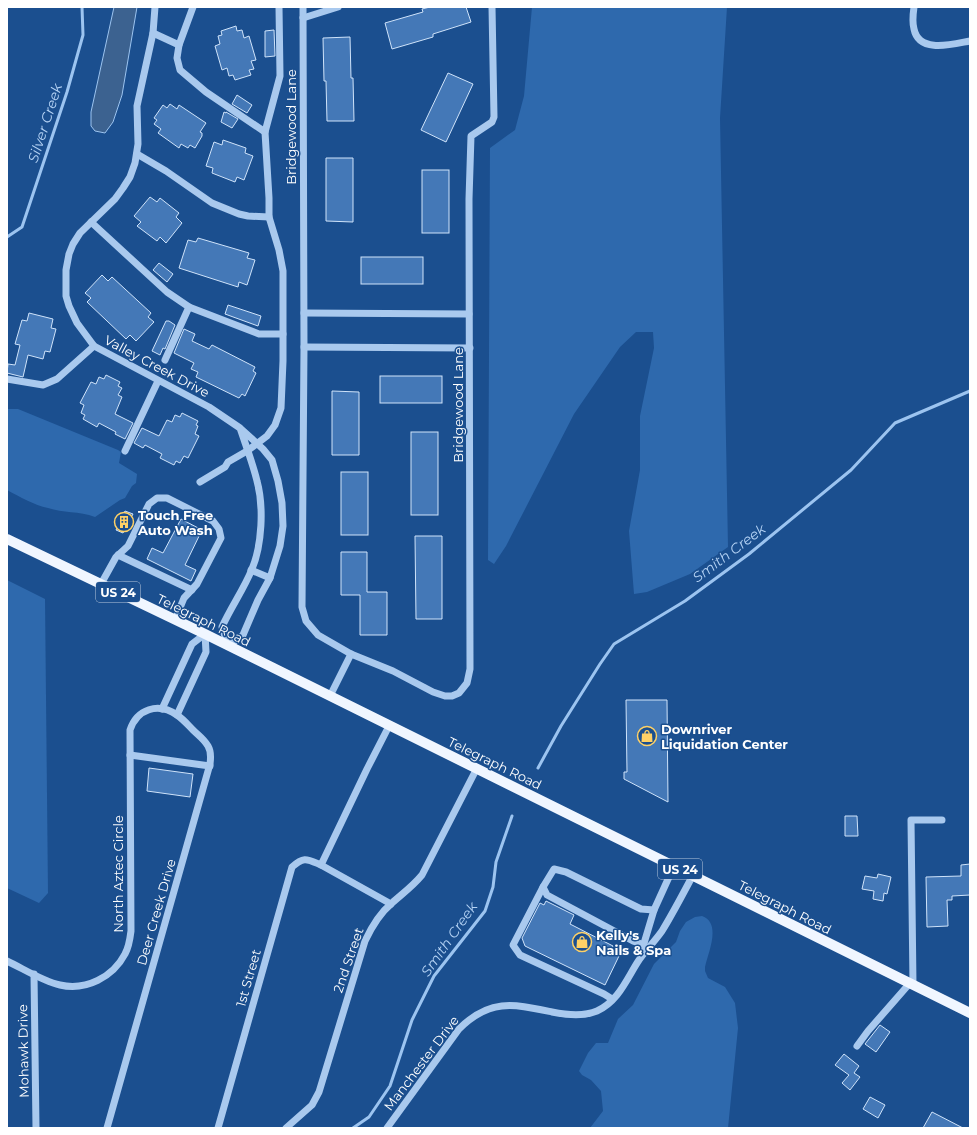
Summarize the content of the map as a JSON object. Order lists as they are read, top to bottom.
{
  "streets": {
    "main road": ["US 24", "Telegraph Road"],
    "street": [
      "Bridgewood Lane",
      "Valley Creek Drive",
      "North Aztec Circle",
      "Deer Creek Drive",
      "2nd Street",
      "1st Street",
      "Mohawk Drive",
      "Manchester Drive"
    ]
  },
  "crossings": [
    ["Valley Creek Drive", "Telegraph Road"],
    ["Telegraph Road", "2nd Street"],
    ["Telegraph Road", "Manchester Drive"],
    ["North Aztec Circle", "Deer Creek Drive"],
    ["North Aztec Circle", "Mohawk Drive"],
    ["2nd Street", "1st Street"]
  ],
  "water": ["Silver Creek", "Smith Creek"],
  "places": {
    "building": ["Touch Free Auto Wash"],
    "shop": ["Downriver Liquidation Center", "Kelly's Nails & Spa"]
  }
}
